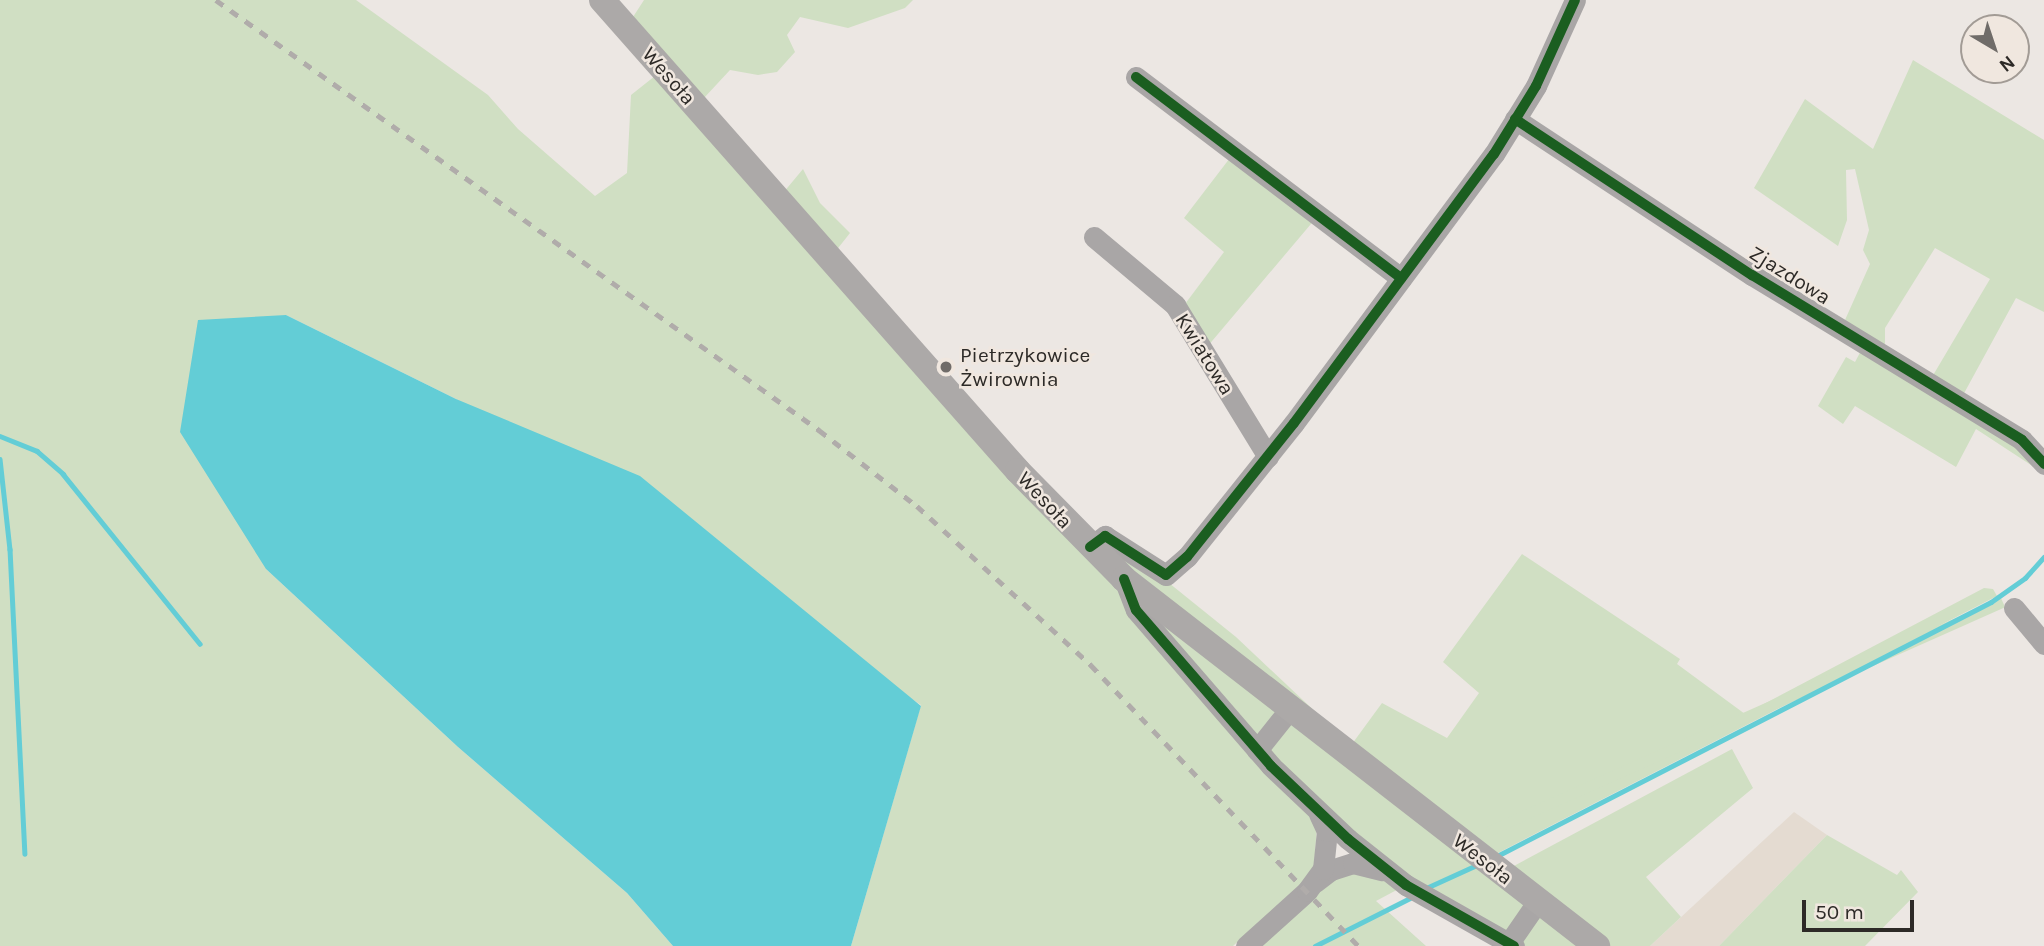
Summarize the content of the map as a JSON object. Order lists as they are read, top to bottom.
{
  "streets": {
    "main road": ["Wesoła"],
    "street": ["Zjazdowa", "Kwiatowa"]
  },
  "places": ["Pietrzykowice Żwirownia"],
  "scale_bar": "50 m",
  "north": "bottom right"
}
